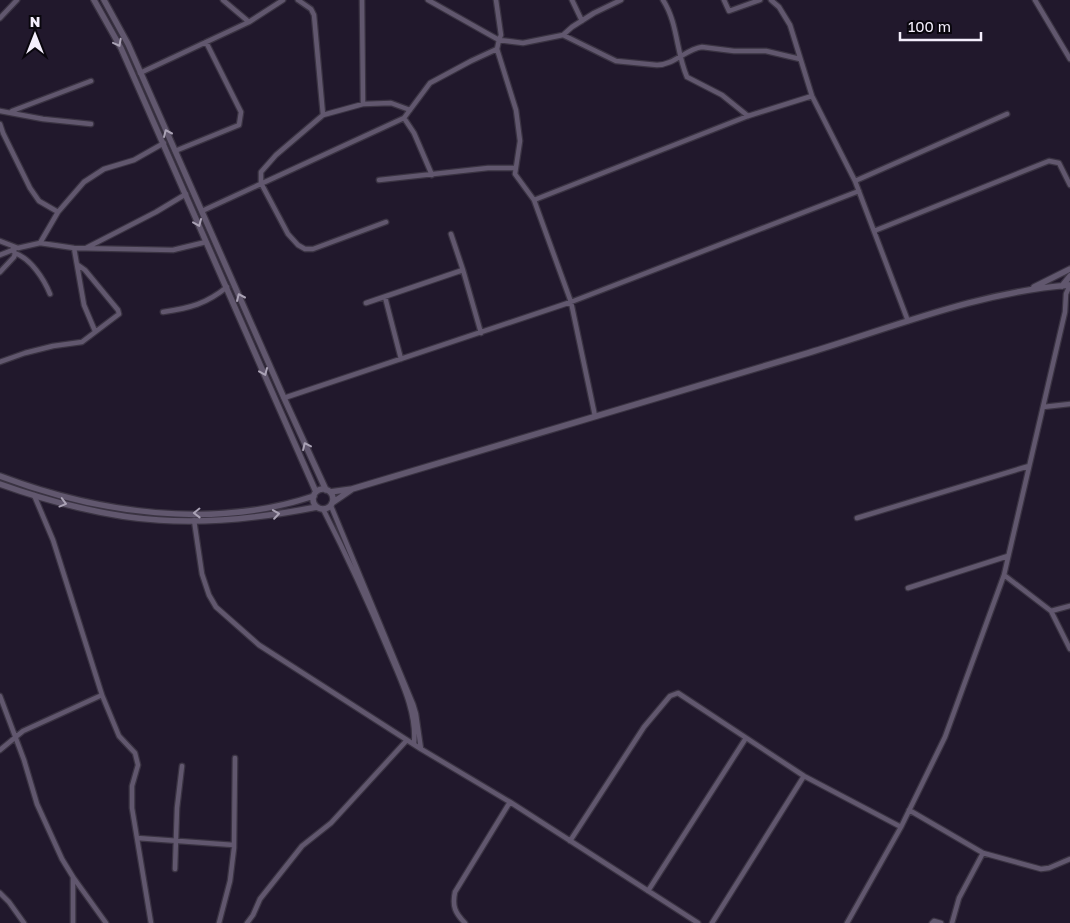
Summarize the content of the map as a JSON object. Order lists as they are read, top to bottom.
{
  "scale_bar": "100 m",
  "north": "top"
}
